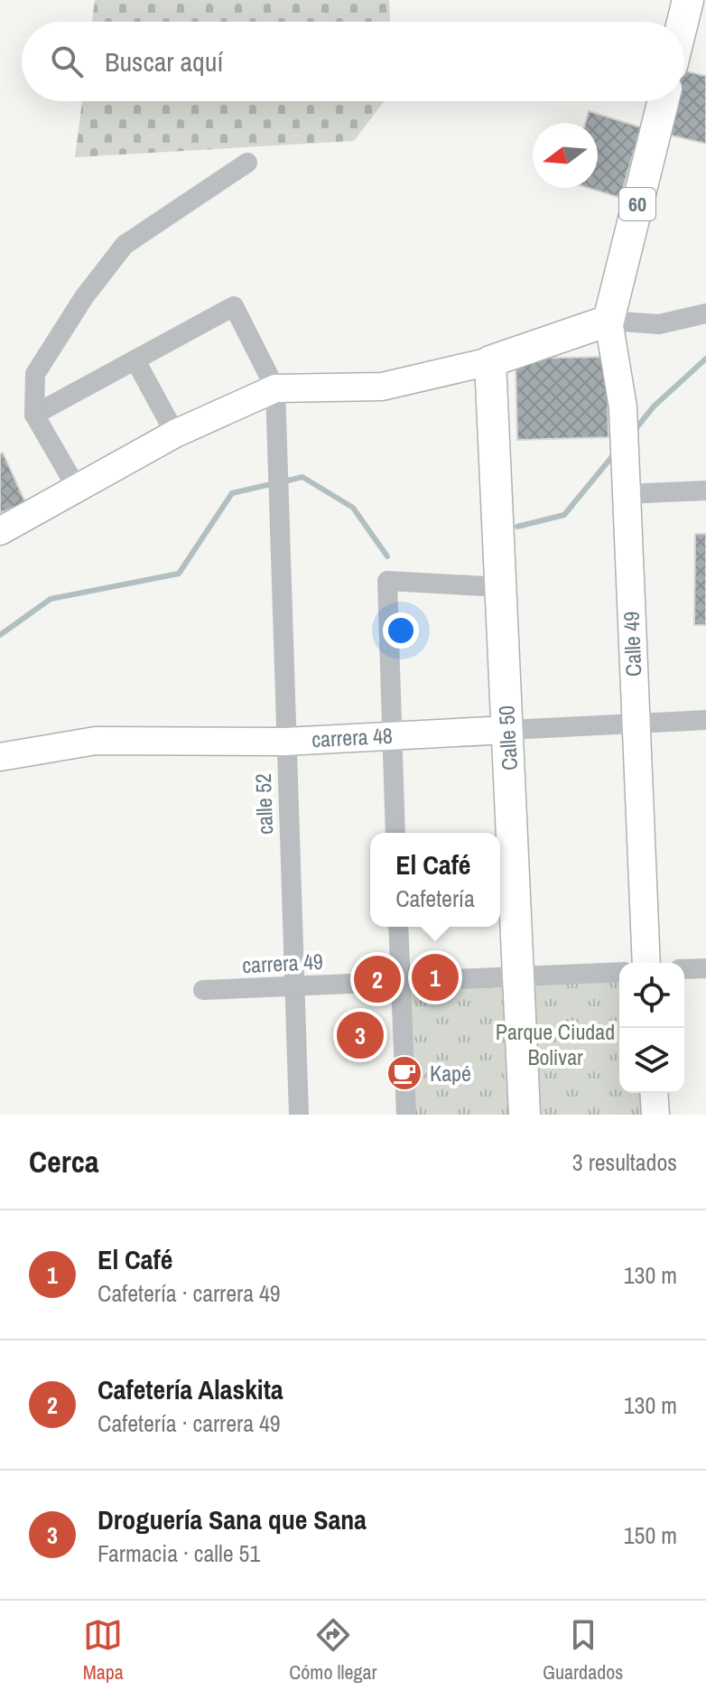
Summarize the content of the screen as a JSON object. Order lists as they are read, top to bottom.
{
  "streets": {
    "main road": ["60", "Calle 50"],
    "street": [
      "Calle 49",
      "carrera 48",
      "calle 52",
      "carrera 49"
    ]
  },
  "crossings": [
    ["60", "Calle 49"],
    ["Calle 49", "carrera 48"],
    ["carrera 48", "Calle 50"],
    ["carrera 48", "calle 52"],
    ["Calle 50", "carrera 49"],
    ["calle 52", "carrera 49"]
  ],
  "parks": ["Parque Ciudad Bolivar"],
  "places": {
    "cafe": ["Kapé"]
  },
  "north": "left",
  "page": {
    "search": "Buscar aquí",
    "popup": ["El Café", "Cafetería"],
    "pins": ["1", "2", "3"],
    "heading": ["Cerca", "3 resultados"],
    "list": [
      {
        "mark": "1",
        "name": "El Café",
        "note": "Cafetería · carrera 49",
        "value": "130 m"
      },
      {
        "mark": "2",
        "name": "Cafetería Alaskita",
        "note": "Cafetería · carrera 49",
        "value": "130 m"
      },
      {
        "mark": "3",
        "name": "Droguería Sana que Sana",
        "note": "Farmacia · calle 51",
        "value": "150 m"
      }
    ],
    "nav": ["Mapa", "Cómo llegar", "Guardados"]
  }
}
